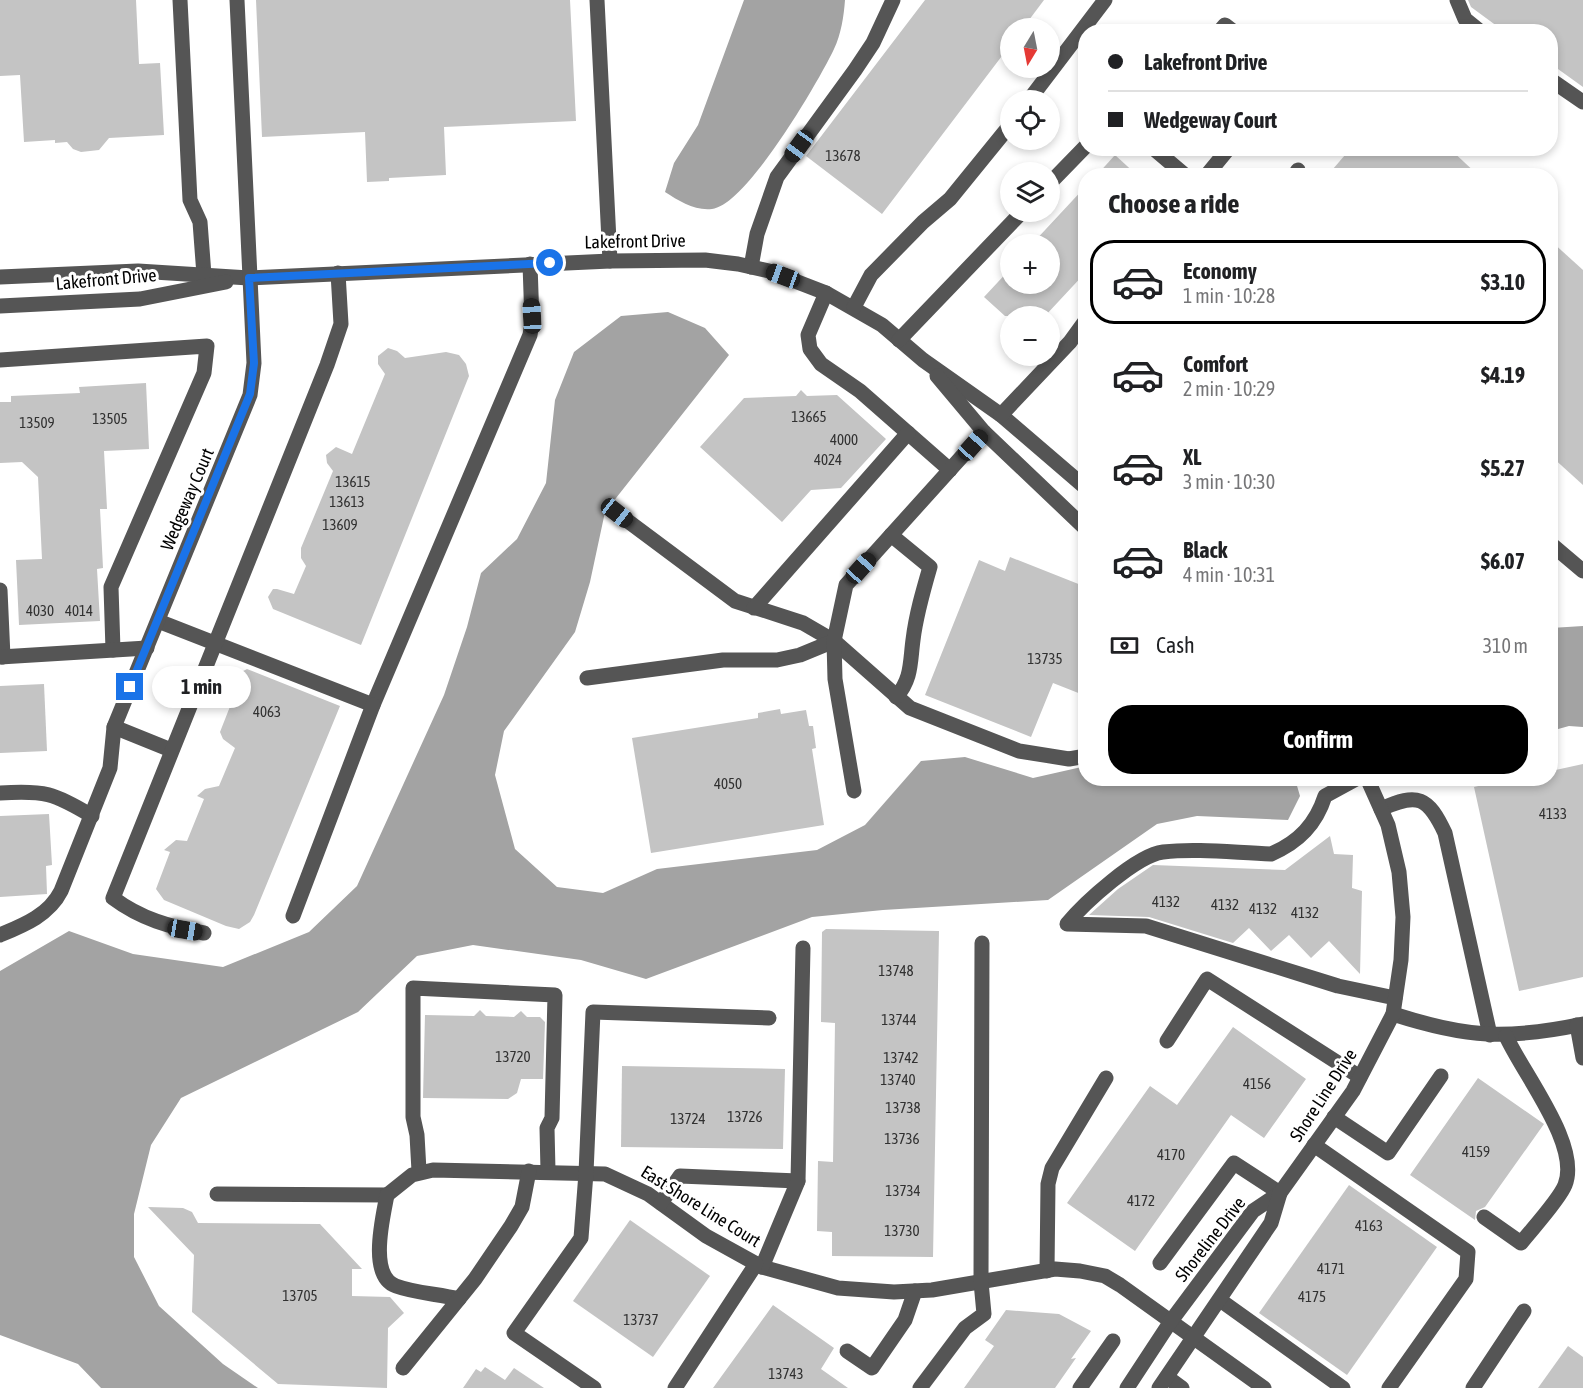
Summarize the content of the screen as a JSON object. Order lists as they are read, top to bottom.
{
  "streets": {
    "street": [
      "Lakefront Drive",
      "Wedgeway Court",
      "Shore Line Drive",
      "East Shore Line Court",
      "Shoreline Drive"
    ]
  },
  "crossings": [
    ["Lakefront Drive", "Wedgeway Court"],
    ["Shore Line Drive", "Shoreline Drive"],
    ["East Shore Line Court", "Shoreline Drive"]
  ],
  "house_numbers": [
    "13678",
    "13665",
    "13505",
    "13509",
    "4000",
    "4024",
    "13615",
    "13613",
    "13609",
    "4030",
    "4014",
    "13735",
    "4063",
    "4050",
    "4133",
    "4132",
    "4132",
    "4132",
    "4132",
    "13748",
    "13744",
    "13720",
    "13742",
    "13740",
    "4156",
    "13738",
    "13726",
    "13724",
    "13736",
    "4159",
    "4170",
    "13734",
    "4172",
    "4163",
    "13730",
    "4171",
    "13705",
    "4175",
    "13737",
    "13743"
  ],
  "north": "bottom",
  "page": {
    "map_buttons": ["+", "−"],
    "banner": ["Lakefront Drive", "Wedgeway Court"],
    "heading": "Choose a ride",
    "list": [
      {
        "name": "Economy",
        "note": "1 min · 10:28",
        "value": "$3.10"
      },
      {
        "name": "Comfort",
        "note": "2 min · 10:29",
        "value": "$4.19"
      },
      {
        "name": "XL",
        "note": "3 min · 10:30",
        "value": "$5.27"
      },
      {
        "name": "Black",
        "note": "4 min · 10:31",
        "value": "$6.07"
      }
    ],
    "pay": ["Cash", "310 m"],
    "bubble": "1 min",
    "buttons": "Confirm"
  }
}
